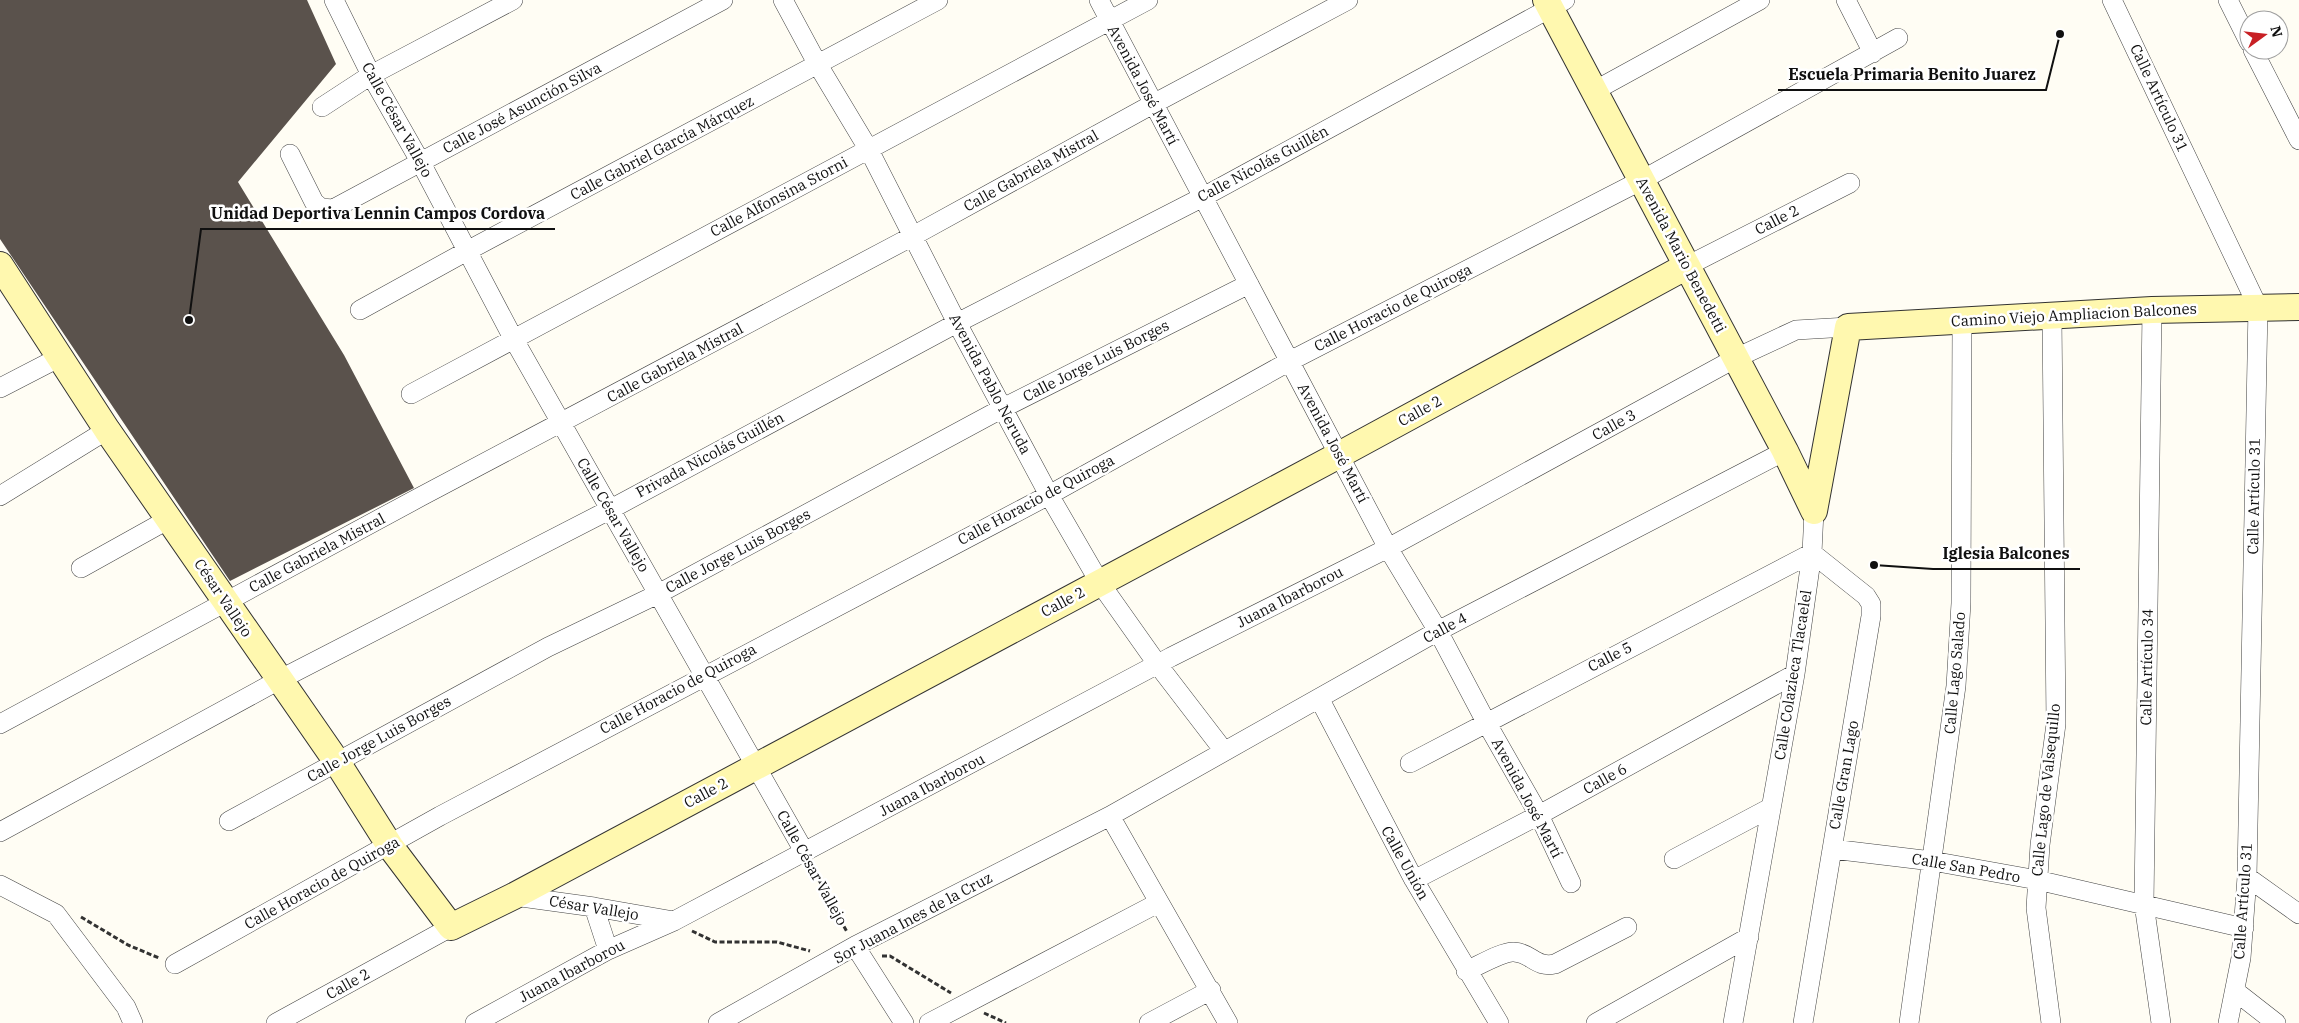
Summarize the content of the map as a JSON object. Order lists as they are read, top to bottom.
{
  "streets": {
    "street": [
      "Avenida José Martí",
      "Calle Artículo 31",
      "Calle José Asunción Silva",
      "Calle César Vallejo",
      "Calle Gabriel García Márquez",
      "Calle Nicolás Guillén",
      "Calle Gabriela Mistral",
      "Calle Alfonsina Storni",
      "Calle 2",
      "Avenida Mario Benedetti",
      "Calle Horacio de Quiroga",
      "Camino Viejo Ampliacion Balcones",
      "Calle Jorge Luis Borges",
      "Avenida Pablo Neruda",
      "Calle 3",
      "Privada Nicolás Guillén",
      "Juana Ibarborou",
      "César Vallejo",
      "Calle 4",
      "Calle 5",
      "Calle Artículo 34",
      "Calle Lago Salado",
      "Calle Colazieca Tlacaelel",
      "Calle Gran Lago",
      "Calle 6",
      "Calle Lago de Valsequillo",
      "Calle Unión",
      "Calle San Pedro",
      "Sor Juana Ines de la Cruz"
    ]
  },
  "crossings": [
    ["Avenida José Martí", "Calle Nicolás Guillén"],
    ["Avenida José Martí", "Calle Gabriela Mistral"],
    ["Avenida José Martí", "Calle Alfonsina Storni"],
    ["Avenida José Martí", "Calle 2"],
    ["Avenida José Martí", "Calle Horacio de Quiroga"],
    ["Avenida José Martí", "Calle Jorge Luis Borges"],
    ["Avenida José Martí", "Calle 3"],
    ["Avenida José Martí", "Juana Ibarborou"],
    ["Avenida José Martí", "Calle 4"],
    ["Avenida José Martí", "Calle 5"],
    ["Avenida José Martí", "Calle 6"],
    ["Calle Artículo 31", "Camino Viejo Ampliacion Balcones"],
    ["Calle Artículo 31", "Calle San Pedro"],
    ["Calle José Asunción Silva", "Calle César Vallejo"],
    ["Calle César Vallejo", "Calle Gabriel García Márquez"],
    ["Calle César Vallejo", "Calle Gabriela Mistral"],
    ["Calle César Vallejo", "Calle Alfonsina Storni"],
    ["Calle César Vallejo", "Calle 2"],
    ["Calle César Vallejo", "Calle Horacio de Quiroga"],
    ["Calle César Vallejo", "Calle Jorge Luis Borges"],
    ["Calle César Vallejo", "Privada Nicolás Guillén"],
    ["Calle César Vallejo", "Juana Ibarborou"],
    ["Calle César Vallejo", "Sor Juana Ines de la Cruz"],
    ["Calle Gabriel García Márquez", "Avenida Pablo Neruda"],
    ["Calle Nicolás Guillén", "Avenida Mario Benedetti"],
    ["Calle Nicolás Guillén", "Avenida Pablo Neruda"],
    ["Calle Nicolás Guillén", "Privada Nicolás Guillén"],
    ["Calle Gabriela Mistral", "Avenida Pablo Neruda"],
    ["Calle Gabriela Mistral", "César Vallejo"],
    ["Calle Alfonsina Storni", "Avenida Pablo Neruda"],
    ["Calle 2", "Avenida Mario Benedetti"],
    ["Calle 2", "Avenida Pablo Neruda"],
    ["Calle 2", "César Vallejo"],
    ["Avenida Mario Benedetti", "Calle Horacio de Quiroga"],
    ["Avenida Mario Benedetti", "Calle 3"],
    ["Avenida Mario Benedetti", "Calle 4"],
    ["Avenida Mario Benedetti", "Calle Colazieca Tlacaelel"],
    ["Calle Horacio de Quiroga", "Avenida Pablo Neruda"],
    ["Calle Horacio de Quiroga", "César Vallejo"],
    ["Camino Viejo Ampliacion Balcones", "Calle 3"],
    ["Camino Viejo Ampliacion Balcones", "Calle Artículo 34"],
    ["Camino Viejo Ampliacion Balcones", "Calle Lago Salado"],
    ["Camino Viejo Ampliacion Balcones", "Calle Colazieca Tlacaelel"],
    ["Camino Viejo Ampliacion Balcones", "Calle Lago de Valsequillo"],
    ["Calle Jorge Luis Borges", "Avenida Pablo Neruda"],
    ["Calle Jorge Luis Borges", "César Vallejo"],
    ["Avenida Pablo Neruda", "Privada Nicolás Guillén"],
    ["Avenida Pablo Neruda", "Juana Ibarborou"],
    ["Avenida Pablo Neruda", "Calle 4"],
    ["Calle 3", "Juana Ibarborou"],
    ["Calle 3", "Calle Colazieca Tlacaelel"],
    ["Privada Nicolás Guillén", "César Vallejo"],
    ["Juana Ibarborou", "César Vallejo"],
    ["Calle 4", "Calle Unión"],
    ["Calle 4", "Sor Juana Ines de la Cruz"],
    ["Calle 5", "Calle Colazieca Tlacaelel"],
    ["Calle 5", "Calle Gran Lago"],
    ["Calle Artículo 34", "Calle San Pedro"],
    ["Calle Lago Salado", "Calle San Pedro"],
    ["Calle Colazieca Tlacaelel", "Calle Gran Lago"],
    ["Calle Colazieca Tlacaelel", "Calle 6"],
    ["Calle Gran Lago", "Calle San Pedro"],
    ["Calle 6", "Calle Unión"],
    ["Calle Lago de Valsequillo", "Calle San Pedro"]
  ],
  "places": ["Escuela Primaria Benito Juarez", "Unidad Deportiva Lennin Campos Cordova", "Iglesia Balcones"],
  "north": "right"
}
